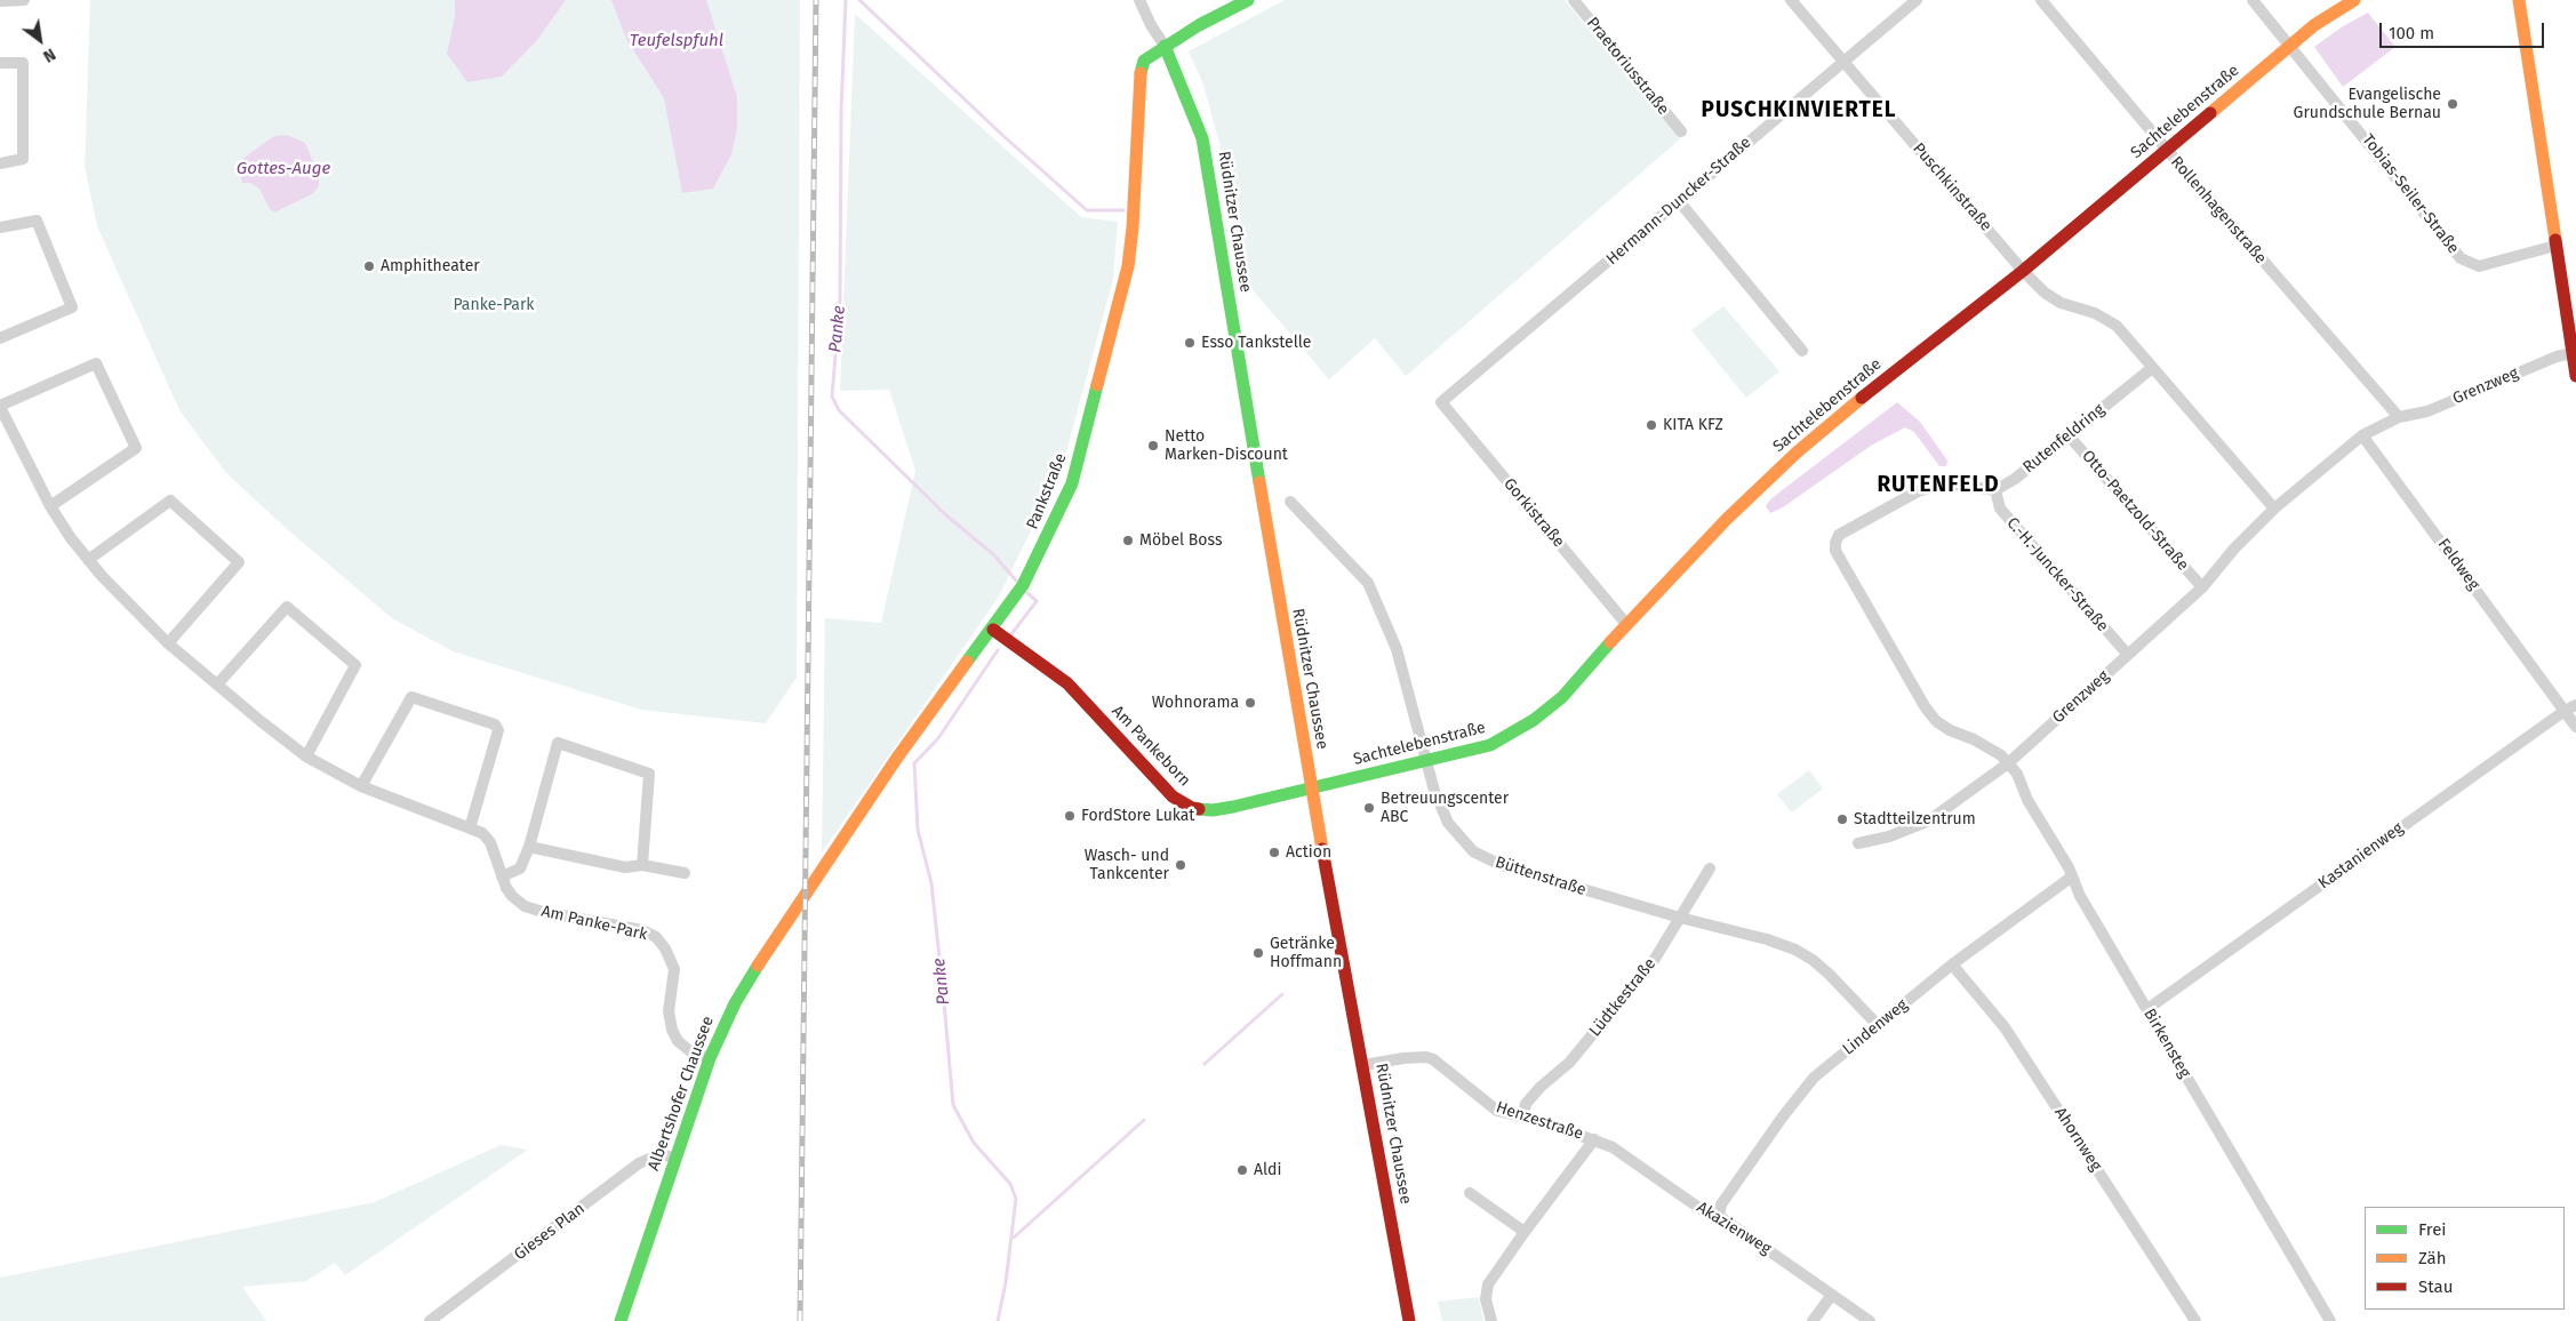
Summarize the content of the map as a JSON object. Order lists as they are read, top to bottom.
{
  "streets": {
    "street": [
      "Praetoriusstraße",
      "Sachtelebenstraße",
      "Puschkinstraße",
      "Tobias-Seiler-Straße",
      "Hermann-Duncker-Straße",
      "Rollenhagenstraße",
      "Rüdnitzer Chaussee",
      "Grenzweg",
      "Rutenfeldring",
      "Pankstraße",
      "Otto-Paetzold-Straße",
      "Gorkistraße",
      "Feldweg",
      "C.-H.-Juncker-Straße",
      "Am Pankeborn",
      "Kastanienweg",
      "Büttenstraße",
      "Am Panke-Park",
      "Lüdtkestraße",
      "Lindenweg",
      "Birkensteg",
      "Albertshofer Chaussee",
      "Henzestraße",
      "Ahornweg",
      "Akazienweg",
      "Gieses Plan"
    ]
  },
  "crossings": [
    ["Sachtelebenstraße", "Puschkinstraße"],
    ["Sachtelebenstraße", "Tobias-Seiler-Straße"],
    ["Sachtelebenstraße", "Rollenhagenstraße"],
    ["Sachtelebenstraße", "Rüdnitzer Chaussee"],
    ["Sachtelebenstraße", "Gorkistraße"],
    ["Sachtelebenstraße", "Am Pankeborn"],
    ["Sachtelebenstraße", "Büttenstraße"],
    ["Puschkinstraße", "Hermann-Duncker-Straße"],
    ["Hermann-Duncker-Straße", "Gorkistraße"],
    ["Rollenhagenstraße", "Grenzweg"],
    ["Rüdnitzer Chaussee", "Pankstraße"],
    ["Rüdnitzer Chaussee", "Am Pankeborn"],
    ["Rüdnitzer Chaussee", "Henzestraße"],
    ["Grenzweg", "Otto-Paetzold-Straße"],
    ["Grenzweg", "Feldweg"],
    ["Grenzweg", "C.-H.-Juncker-Straße"],
    ["Grenzweg", "Birkensteg"],
    ["Rutenfeldring", "Otto-Paetzold-Straße"],
    ["Rutenfeldring", "C.-H.-Juncker-Straße"],
    ["Pankstraße", "Am Pankeborn"],
    ["Pankstraße", "Albertshofer Chaussee"],
    ["Feldweg", "Kastanienweg"],
    ["Kastanienweg", "Birkensteg"],
    ["Büttenstraße", "Lüdtkestraße"],
    ["Büttenstraße", "Lindenweg"],
    ["Am Panke-Park", "Albertshofer Chaussee"],
    ["Lüdtkestraße", "Henzestraße"],
    ["Lindenweg", "Birkensteg"],
    ["Lindenweg", "Ahornweg"],
    ["Lindenweg", "Akazienweg"],
    ["Albertshofer Chaussee", "Gieses Plan"],
    ["Henzestraße", "Akazienweg"]
  ],
  "districts": ["PUSCHKINVIERTEL", "RUTENFELD"],
  "water": ["Teufelspfuhl", "Gottes-Auge", "Panke"],
  "parks": ["Panke-Park"],
  "places": [
    "Evangelische Grundschule Bernau",
    "Amphitheater",
    "Esso Tankstelle",
    "KITA KFZ",
    "Netto Marken-Discount",
    "Möbel Boss",
    "Wohnorama",
    "Betreuungscenter ABC",
    "FordStore Lukat",
    "Stadtteilzentrum",
    "Action",
    "Wasch- und Tankcenter",
    "Getränke Hoffmann",
    "Aldi"
  ],
  "legend": ["Frei", "Zäh", "Stau"],
  "scale_bar": "100 m",
  "north": "bottom right"
}
